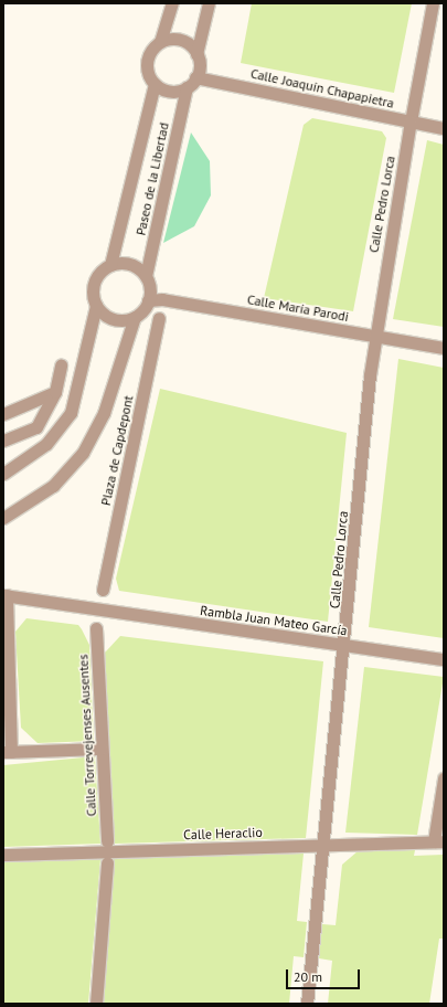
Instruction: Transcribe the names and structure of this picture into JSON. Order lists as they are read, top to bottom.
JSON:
{
  "streets": {
    "street": [
      "Calle Joaquín Chapapietra",
      "Paseo de la Libertad",
      "Calle Pedro Lorca",
      "Calle María Parodi",
      "Plaza de Capdepont",
      "Rambla Juan Mateo García",
      "Calle Torrevejenses Ausentes",
      "Calle Heraclio"
    ]
  },
  "crossings": [
    ["Calle Joaquín Chapapietra", "Paseo de la Libertad"],
    ["Calle Joaquín Chapapietra", "Calle Pedro Lorca"],
    ["Paseo de la Libertad", "Calle María Parodi"],
    ["Calle Pedro Lorca", "Calle María Parodi"],
    ["Calle Pedro Lorca", "Rambla Juan Mateo García"],
    ["Calle Pedro Lorca", "Calle Heraclio"]
  ],
  "scale_bar": "20 m"
}
